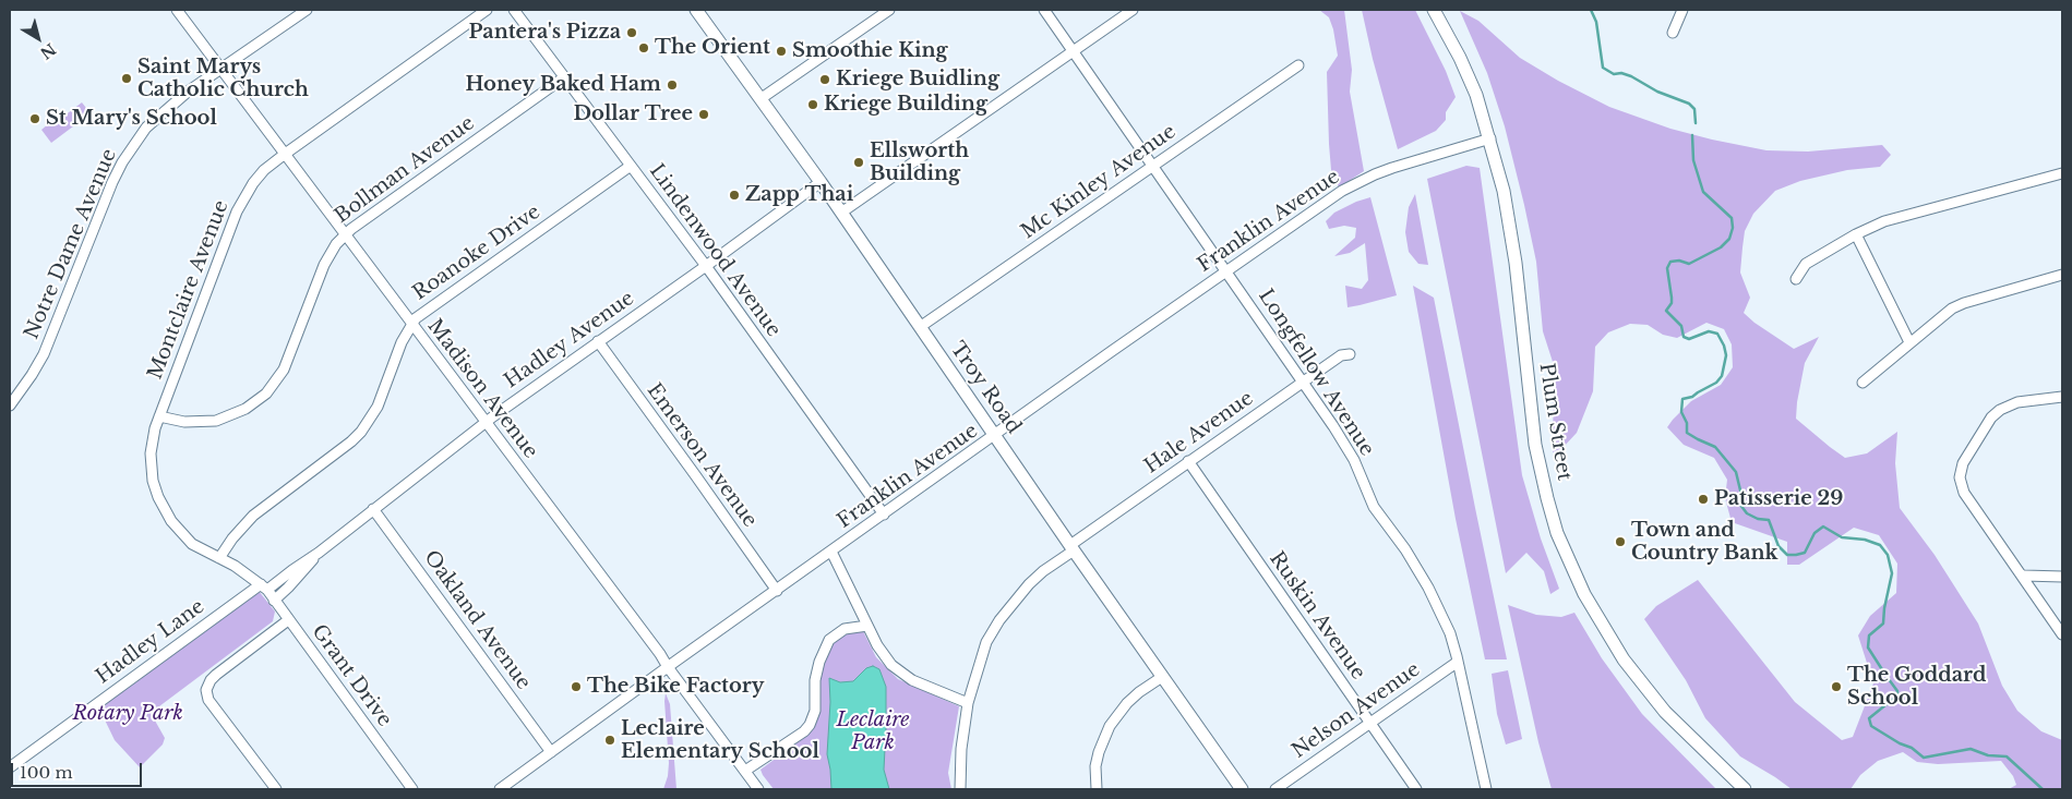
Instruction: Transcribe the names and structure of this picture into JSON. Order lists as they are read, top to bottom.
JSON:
{
  "streets": {
    "main road": ["Troy Road", "Plum Street"],
    "street": [
      "Bollman Avenue",
      "Mc Kinley Avenue",
      "Franklin Avenue",
      "Notre Dame Avenue",
      "Lindenwood Avenue",
      "Roanoke Drive",
      "Montclaire Avenue",
      "Hadley Avenue",
      "Longfellow Avenue",
      "Madison Avenue",
      "Hale Avenue",
      "Emerson Avenue",
      "Ruskin Avenue",
      "Oakland Avenue",
      "Hadley Lane",
      "Grant Drive",
      "Nelson Avenue"
    ]
  },
  "crossings": [
    ["Bollman Avenue", "Lindenwood Avenue"],
    ["Bollman Avenue", "Montclaire Avenue"],
    ["Bollman Avenue", "Madison Avenue"],
    ["Mc Kinley Avenue", "Longfellow Avenue"],
    ["Mc Kinley Avenue", "Troy Road"],
    ["Franklin Avenue", "Lindenwood Avenue"],
    ["Franklin Avenue", "Longfellow Avenue"],
    ["Franklin Avenue", "Troy Road"],
    ["Franklin Avenue", "Madison Avenue"],
    ["Franklin Avenue", "Plum Street"],
    ["Franklin Avenue", "Emerson Avenue"],
    ["Franklin Avenue", "Oakland Avenue"],
    ["Notre Dame Avenue", "Madison Avenue"],
    ["Lindenwood Avenue", "Roanoke Drive"],
    ["Lindenwood Avenue", "Hadley Avenue"],
    ["Roanoke Drive", "Montclaire Avenue"],
    ["Roanoke Drive", "Madison Avenue"],
    ["Montclaire Avenue", "Hadley Avenue"],
    ["Montclaire Avenue", "Madison Avenue"],
    ["Montclaire Avenue", "Hadley Lane"],
    ["Montclaire Avenue", "Grant Drive"],
    ["Hadley Avenue", "Troy Road"],
    ["Hadley Avenue", "Madison Avenue"],
    ["Hadley Avenue", "Emerson Avenue"],
    ["Hadley Avenue", "Oakland Avenue"],
    ["Hadley Avenue", "Hadley Lane"],
    ["Hadley Avenue", "Grant Drive"],
    ["Longfellow Avenue", "Hale Avenue"],
    ["Longfellow Avenue", "Nelson Avenue"],
    ["Troy Road", "Hale Avenue"],
    ["Hale Avenue", "Ruskin Avenue"],
    ["Ruskin Avenue", "Nelson Avenue"],
    ["Hadley Lane", "Grant Drive"]
  ],
  "parks": ["Rotary Park", "Leclaire Park"],
  "places": [
    "Pantera's Pizza",
    "The Orient",
    "Smoothie King",
    "Saint Marys Catholic Church",
    "Kriege Buidling",
    "Honey Baked Ham",
    "Kriege Building",
    "Dollar Tree",
    "St Mary's School",
    "Ellsworth Building",
    "Zapp Thai",
    "Patisserie 29",
    "Town and Country Bank",
    "The Bike Factory",
    "The Goddard School",
    "Leclaire Elementary School"
  ],
  "scale_bar": "100 m",
  "north": "bottom right"
}
